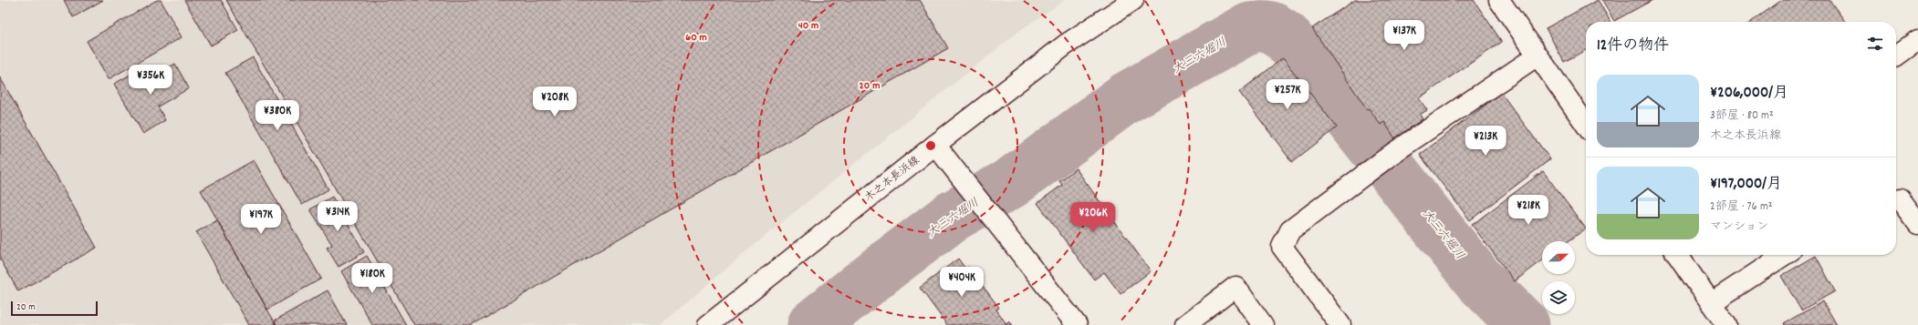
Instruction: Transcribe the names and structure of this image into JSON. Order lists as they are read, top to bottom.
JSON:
{
  "streets": {
    "street": ["木之本長浜線"]
  },
  "water": ["大三六堀川"],
  "scale_bar": "20 m",
  "north": "right",
  "page": {
    "price": [
      "¥137K",
      "¥356K",
      "¥257K",
      "¥208K",
      "¥380K",
      "¥213K",
      "¥218K",
      "¥314K",
      "¥206K",
      "¥197K",
      "¥180K",
      "¥404K"
    ],
    "heading": "12件の物件",
    "list": [
      {
        "name": "¥206,000/月",
        "note": "3部屋 · 80 m² · 木之本長浜線"
      },
      {
        "name": "¥197,000/月",
        "note": "2部屋 · 76 m² · マンション"
      }
    ],
    "scale": "20 m"
  },
  "rings": ["40 m", "60 m", "20 m"]
}
